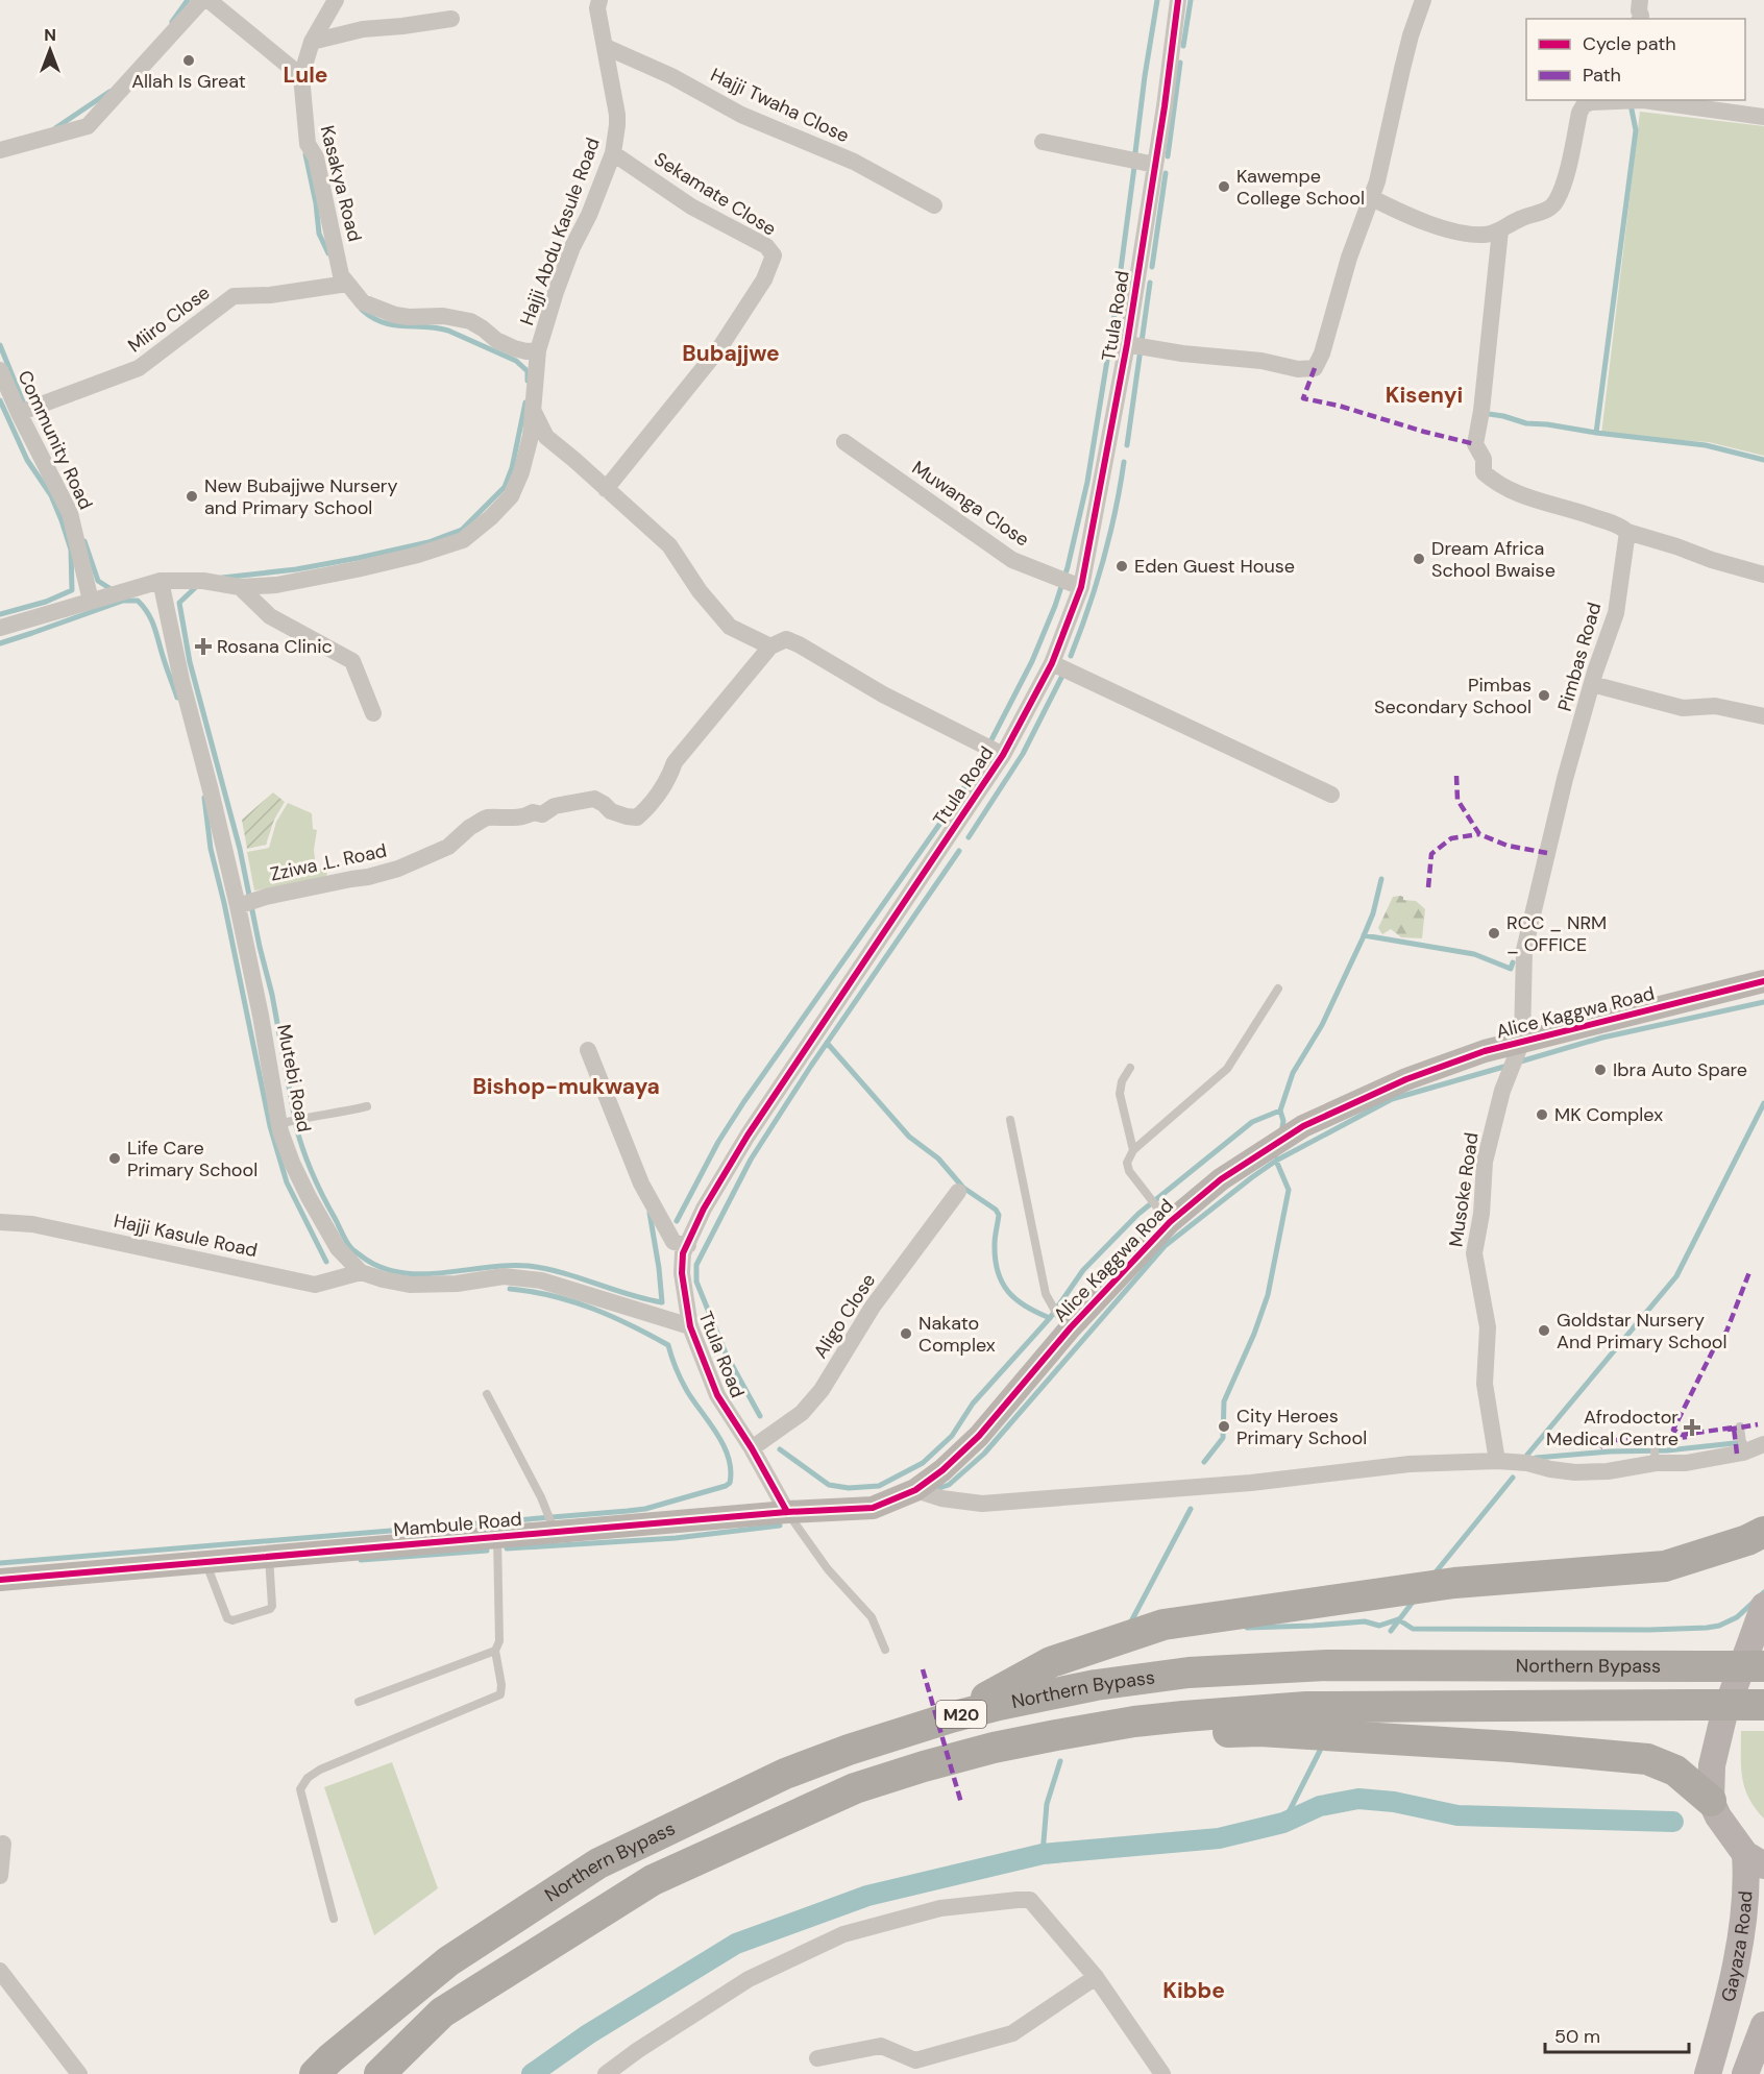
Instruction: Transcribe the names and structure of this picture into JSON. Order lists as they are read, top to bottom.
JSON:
{
  "streets": {
    "highway": ["Northern Bypass", "M20"],
    "main road": ["Gayaza Road"],
    "street": [
      "Hajji Twaha Close",
      "Kasakya Road",
      "Sekamate Close",
      "Hajji Abdu Kasule Road",
      "Ttula Road",
      "Miiro Close",
      "Community Road",
      "Muwanga Close",
      "Pimbas Road",
      "Zziwa .L. Road",
      "Alice Kaggwa Road",
      "Mutebi Road",
      "Musoke Road",
      "Hajji Kasule Road",
      "Aligo Close",
      "Mambule Road"
    ]
  },
  "crossings": [
    ["Hajji Twaha Close", "Hajji Abdu Kasule Road"],
    ["Kasakya Road", "Hajji Abdu Kasule Road"],
    ["Kasakya Road", "Miiro Close"],
    ["Sekamate Close", "Hajji Abdu Kasule Road"],
    ["Hajji Abdu Kasule Road", "Community Road"],
    ["Hajji Abdu Kasule Road", "Mutebi Road"],
    ["Ttula Road", "Muwanga Close"],
    ["Ttula Road", "Mutebi Road"],
    ["Ttula Road", "Aligo Close"],
    ["Ttula Road", "Mambule Road"],
    ["Miiro Close", "Community Road"],
    ["Pimbas Road", "Alice Kaggwa Road"],
    ["Pimbas Road", "Musoke Road"],
    ["Zziwa .L. Road", "Mutebi Road"],
    ["Alice Kaggwa Road", "Musoke Road"],
    ["Alice Kaggwa Road", "Mambule Road"],
    ["Mutebi Road", "Hajji Kasule Road"]
  ],
  "districts": [
    "Lule",
    "Bubajjwe",
    "Kisenyi",
    "Bishop-mukwaya",
    "Kibbe"
  ],
  "places": {
    "other": [
      "Allah Is Great",
      "Kawempe College School",
      "New Bubajjwe Nursery and Primary School",
      "Dream Africa School Bwaise",
      "Eden Guest House",
      "Pimbas Secondary School",
      "RCC _ NRM _ OFFICE",
      "Ibra Auto Spare",
      "MK Complex",
      "Life Care Primary School",
      "Goldstar Nursery And Primary School",
      "Nakato Complex",
      "City Heroes Primary School"
    ],
    "health": ["Rosana Clinic", "Afrodoctor Medical Centre"]
  },
  "legend": ["Cycle path", "Path"],
  "scale_bar": "50 m",
  "north": "top"
}
